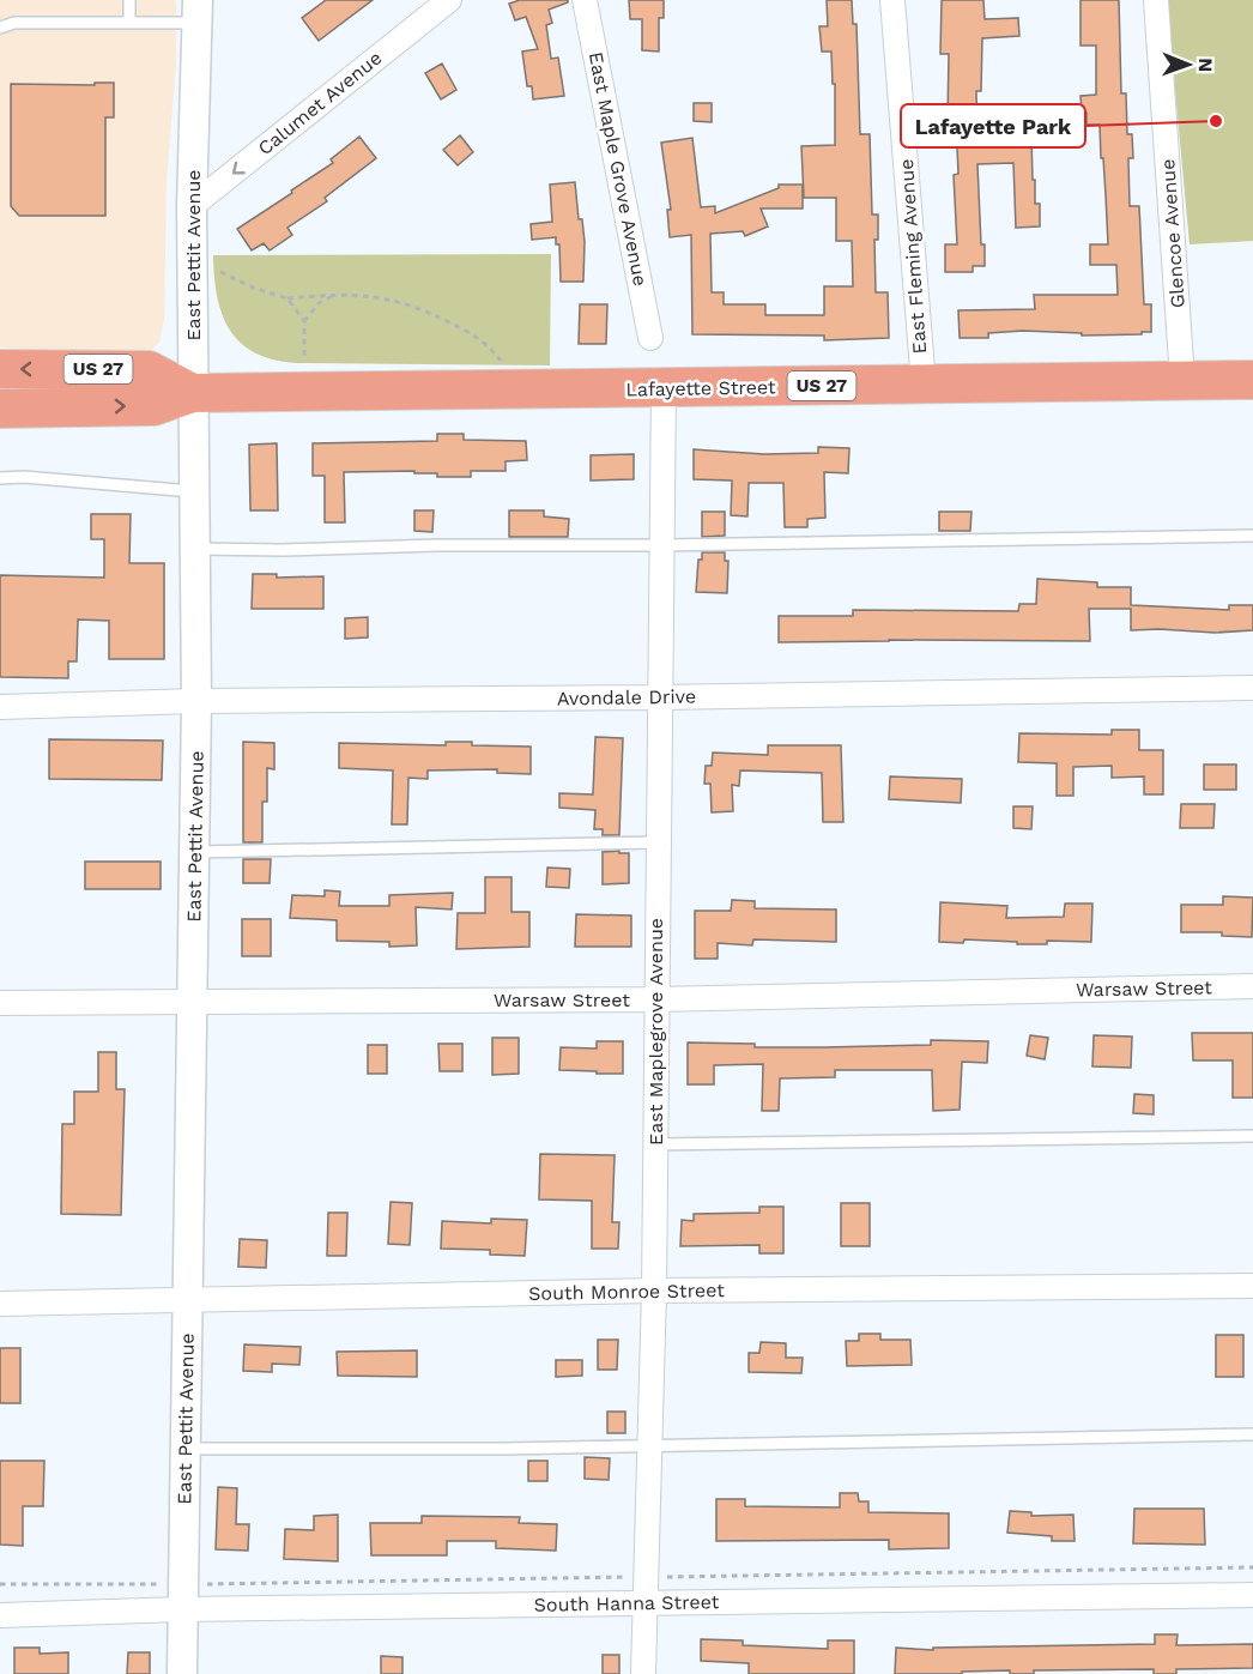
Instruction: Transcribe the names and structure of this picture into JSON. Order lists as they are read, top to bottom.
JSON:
{
  "streets": {
    "highway": ["US 27", "Lafayette Street"],
    "street": [
      "Calumet Avenue",
      "East Maple Grove Avenue",
      "Glencoe Avenue",
      "East Pettit Avenue",
      "East Fleming Avenue",
      "Avondale Drive",
      "Warsaw Street",
      "East Maplegrove Avenue",
      "South Monroe Street",
      "South Hanna Street"
    ]
  },
  "crossings": [
    ["Calumet Avenue", "East Pettit Avenue"],
    ["Glencoe Avenue", "Lafayette Street"],
    ["East Pettit Avenue", "Lafayette Street"],
    ["East Pettit Avenue", "Avondale Drive"],
    ["East Pettit Avenue", "Warsaw Street"],
    ["East Pettit Avenue", "South Monroe Street"],
    ["East Pettit Avenue", "South Hanna Street"],
    ["East Fleming Avenue", "Lafayette Street"],
    ["Lafayette Street", "East Maplegrove Avenue"],
    ["Avondale Drive", "East Maplegrove Avenue"],
    ["Warsaw Street", "East Maplegrove Avenue"],
    ["East Maplegrove Avenue", "South Monroe Street"],
    ["East Maplegrove Avenue", "South Hanna Street"]
  ],
  "one_way": ["Calumet Avenue"],
  "places": ["Lafayette Park"],
  "north": "right"
}
